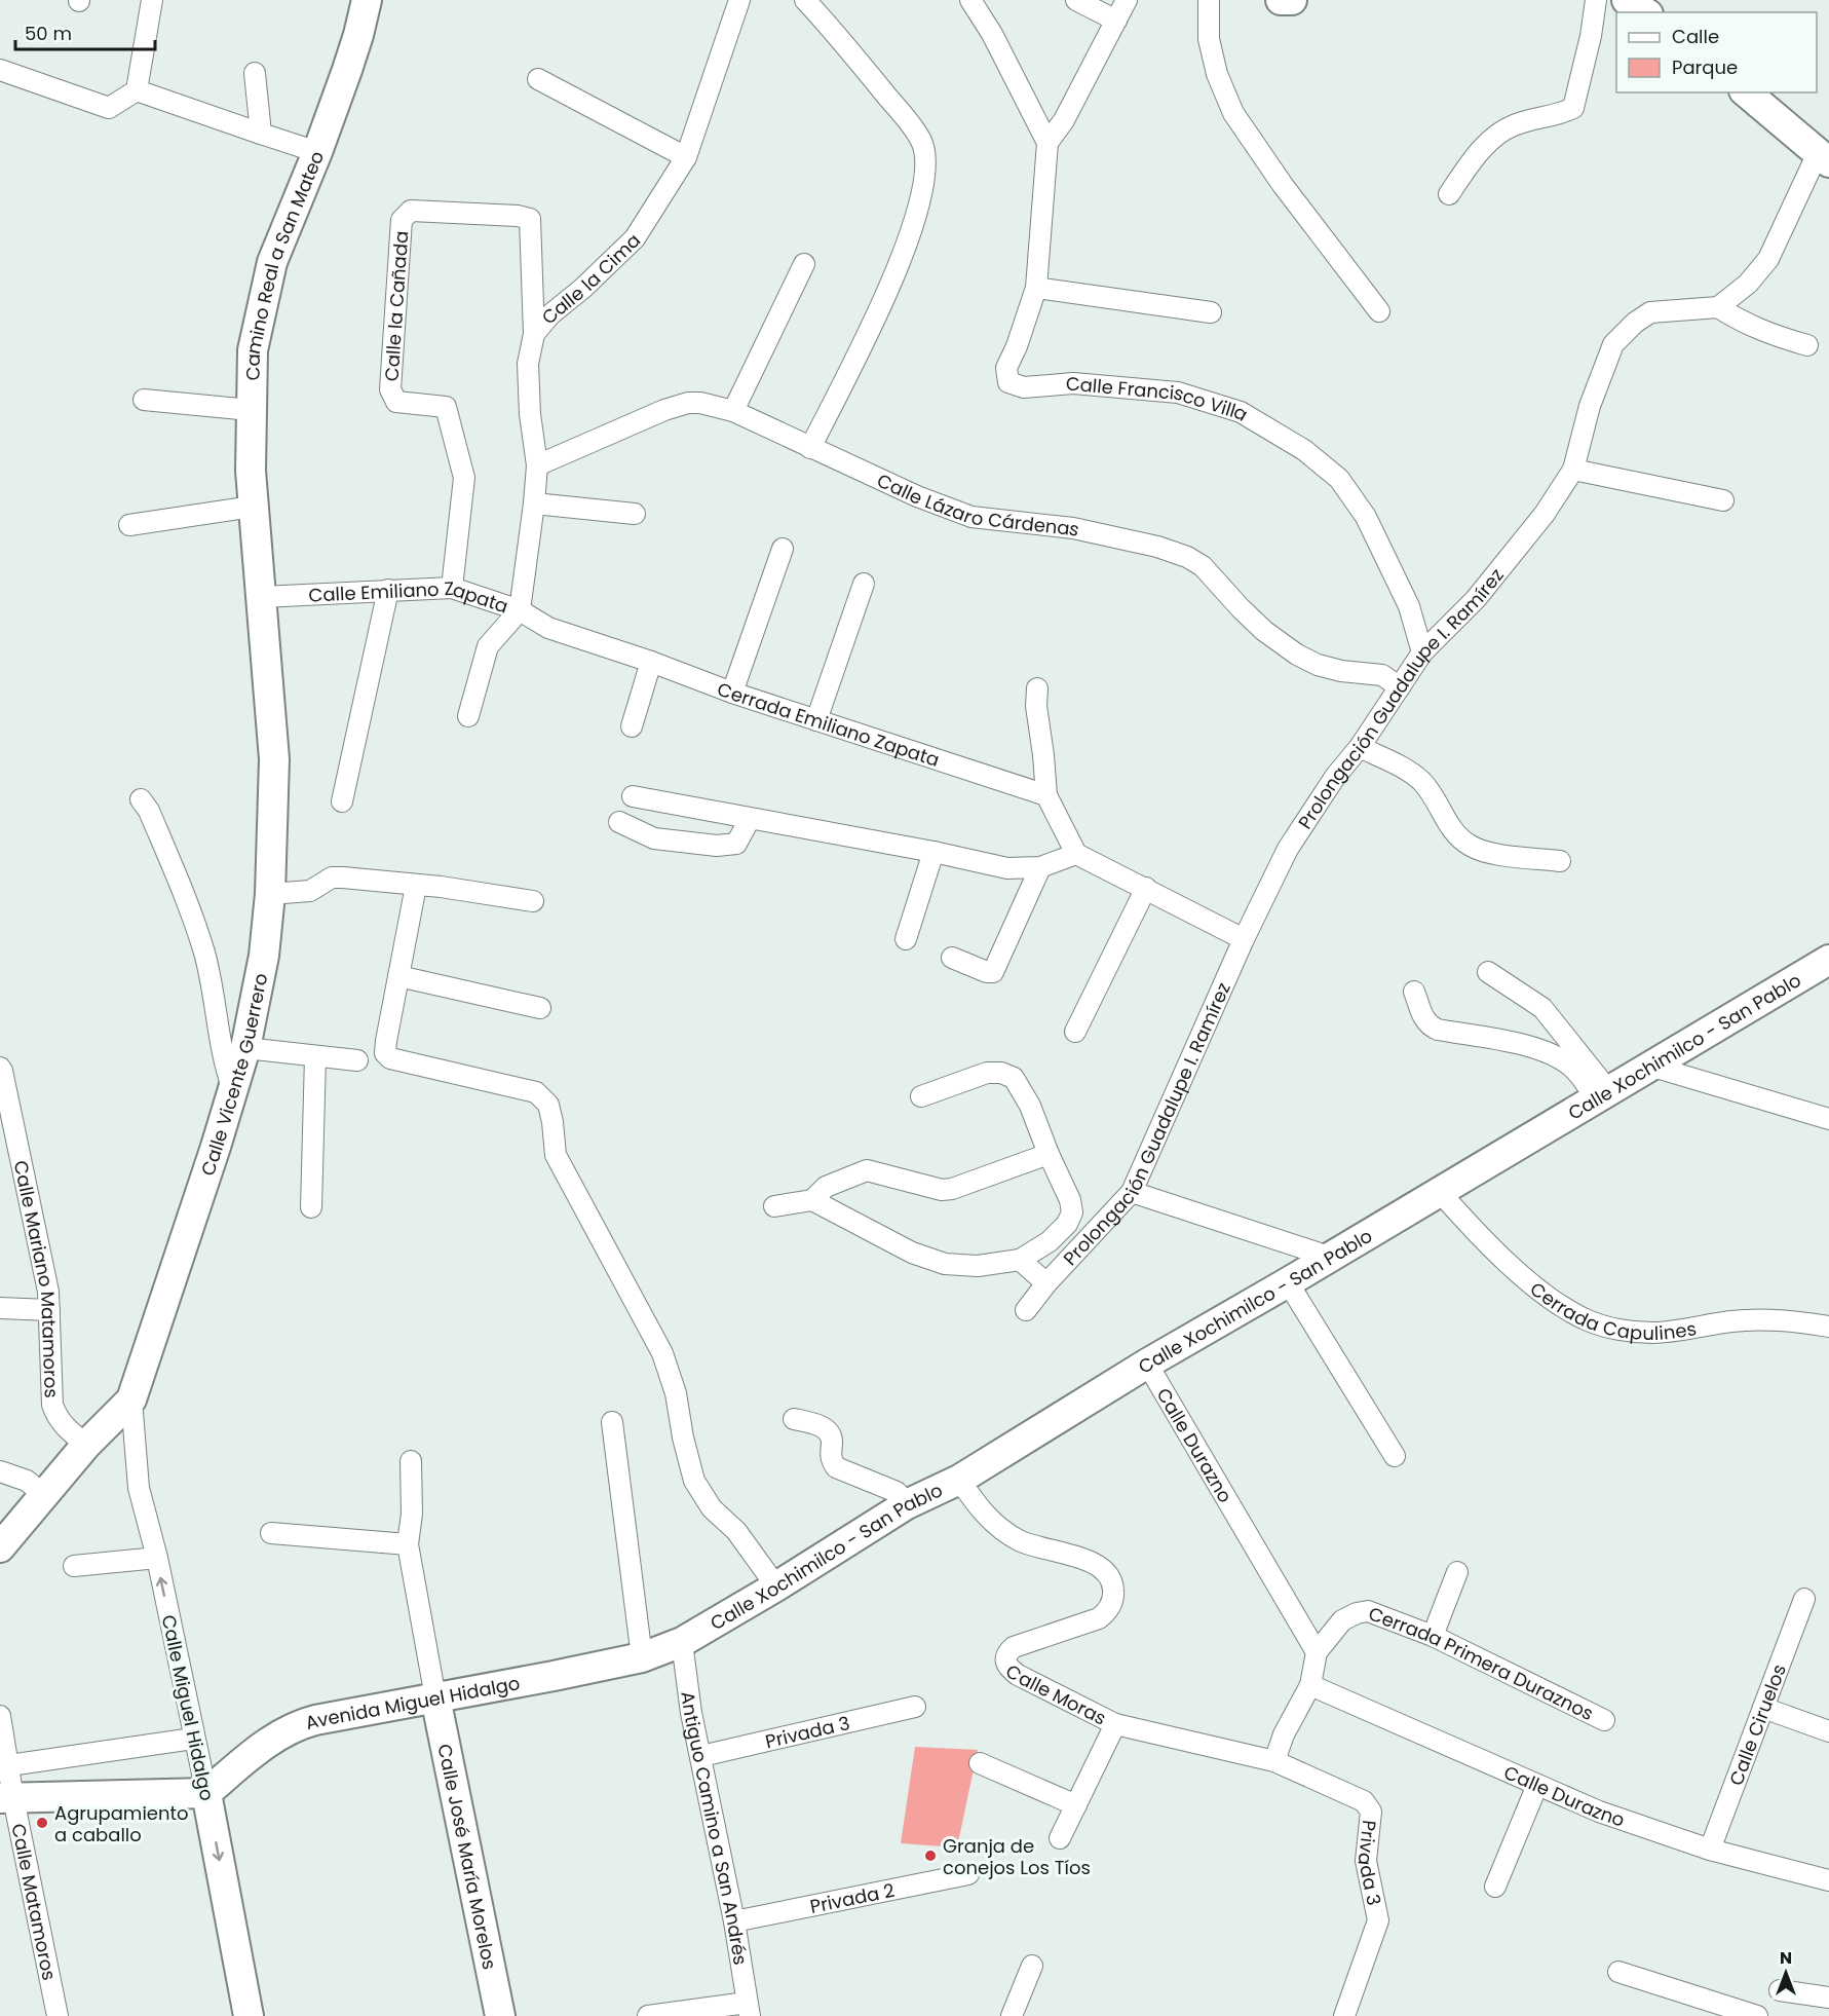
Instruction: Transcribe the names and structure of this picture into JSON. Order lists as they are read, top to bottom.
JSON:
{
  "streets": {
    "main road": [
      "Camino Real a San Mateo",
      "Calle Xochimilco - San Pablo",
      "Calle Vicente Guerrero",
      "Avenida Miguel Hidalgo",
      "Calle Miguel Hidalgo",
      "Calle José María Morelos"
    ],
    "street": [
      "Calle la Cima",
      "Calle la Cañada",
      "Calle Francisco Villa",
      "Calle Lázaro Cárdenas",
      "Calle Emiliano Zapata",
      "Prolongación Guadalupe I. Ramírez",
      "Cerrada Emiliano Zapata",
      "Calle Mariano Matamoros",
      "Cerrada Capulines",
      "Calle Durazno",
      "Cerrada Primera Duraznos",
      "Calle Moras",
      "Calle Ciruelos",
      "Privada 3",
      "Antiguo Camino a San Andrés",
      "Privada 2",
      "Calle Matamoros"
    ]
  },
  "crossings": [
    ["Camino Real a San Mateo", "Calle Vicente Guerrero"],
    ["Calle la Cima", "Calle la Cañada"],
    ["Calle la Cima", "Calle Lázaro Cárdenas"],
    ["Calle la Cima", "Calle Emiliano Zapata"],
    ["Calle la Cañada", "Calle Emiliano Zapata"],
    ["Calle Francisco Villa", "Prolongación Guadalupe I. Ramírez"],
    ["Calle Lázaro Cárdenas", "Prolongación Guadalupe I. Ramírez"],
    ["Calle Emiliano Zapata", "Cerrada Emiliano Zapata"],
    ["Calle Emiliano Zapata", "Calle Vicente Guerrero"],
    ["Calle Xochimilco - San Pablo", "Cerrada Capulines"],
    ["Calle Xochimilco - San Pablo", "Calle Durazno"],
    ["Calle Xochimilco - San Pablo", "Calle Moras"],
    ["Calle Xochimilco - San Pablo", "Avenida Miguel Hidalgo"],
    ["Calle Xochimilco - San Pablo", "Antiguo Camino a San Andrés"],
    ["Calle Vicente Guerrero", "Calle Mariano Matamoros"],
    ["Calle Vicente Guerrero", "Calle Miguel Hidalgo"],
    ["Calle Durazno", "Cerrada Primera Duraznos"],
    ["Calle Durazno", "Calle Ciruelos"],
    ["Calle Moras", "Privada 3"],
    ["Avenida Miguel Hidalgo", "Calle Miguel Hidalgo"],
    ["Avenida Miguel Hidalgo", "Antiguo Camino a San Andrés"],
    ["Avenida Miguel Hidalgo", "Calle José María Morelos"],
    ["Privada 3", "Antiguo Camino a San Andrés"],
    ["Antiguo Camino a San Andrés", "Privada 2"]
  ],
  "places": ["Agrupamiento a caballo", "Granja de conejos Los Tíos"],
  "legend": ["Calle", "Parque"],
  "scale_bar": "50 m",
  "north": "top"
}
